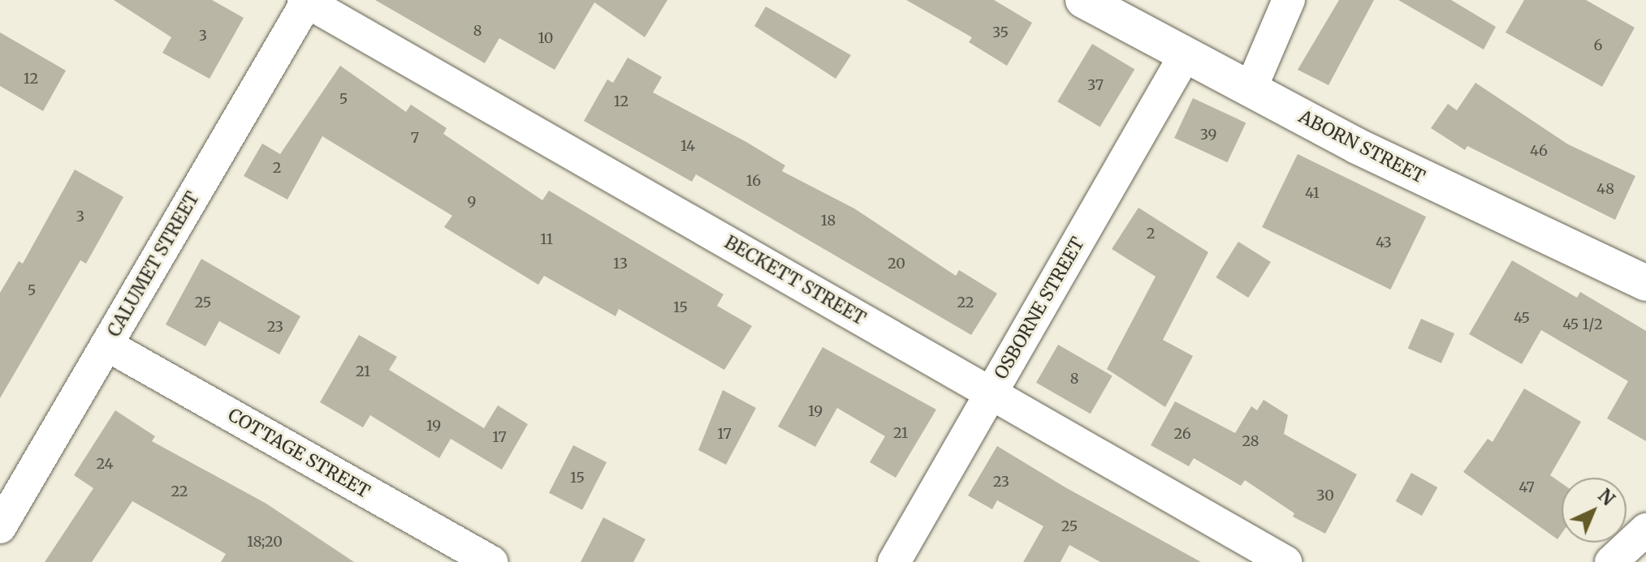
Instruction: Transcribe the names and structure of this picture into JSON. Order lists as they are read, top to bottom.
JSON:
{
  "streets": {
    "street": [
      "ABORN STREET",
      "CALUMET STREET",
      "BECKETT STREET",
      "OSBORNE STREET",
      "COTTAGE STREET"
    ]
  },
  "crossings": [
    ["ABORN STREET", "OSBORNE STREET"],
    ["CALUMET STREET", "BECKETT STREET"],
    ["CALUMET STREET", "COTTAGE STREET"],
    ["BECKETT STREET", "OSBORNE STREET"]
  ],
  "house_numbers": [
    "8",
    "35",
    "3",
    "10",
    "6",
    "12",
    "37",
    "5",
    "12",
    "39",
    "7",
    "14",
    "46",
    "2",
    "16",
    "48",
    "41",
    "9",
    "3",
    "18",
    "2",
    "11",
    "43",
    "13",
    "20",
    "5",
    "25",
    "22",
    "15",
    "45",
    "45 1/2",
    "23",
    "21",
    "8",
    "19",
    "19",
    "21",
    "17",
    "26",
    "17",
    "28",
    "24",
    "15",
    "23",
    "47",
    "22",
    "30",
    "25",
    "18;20"
  ],
  "north": "top right"
}
